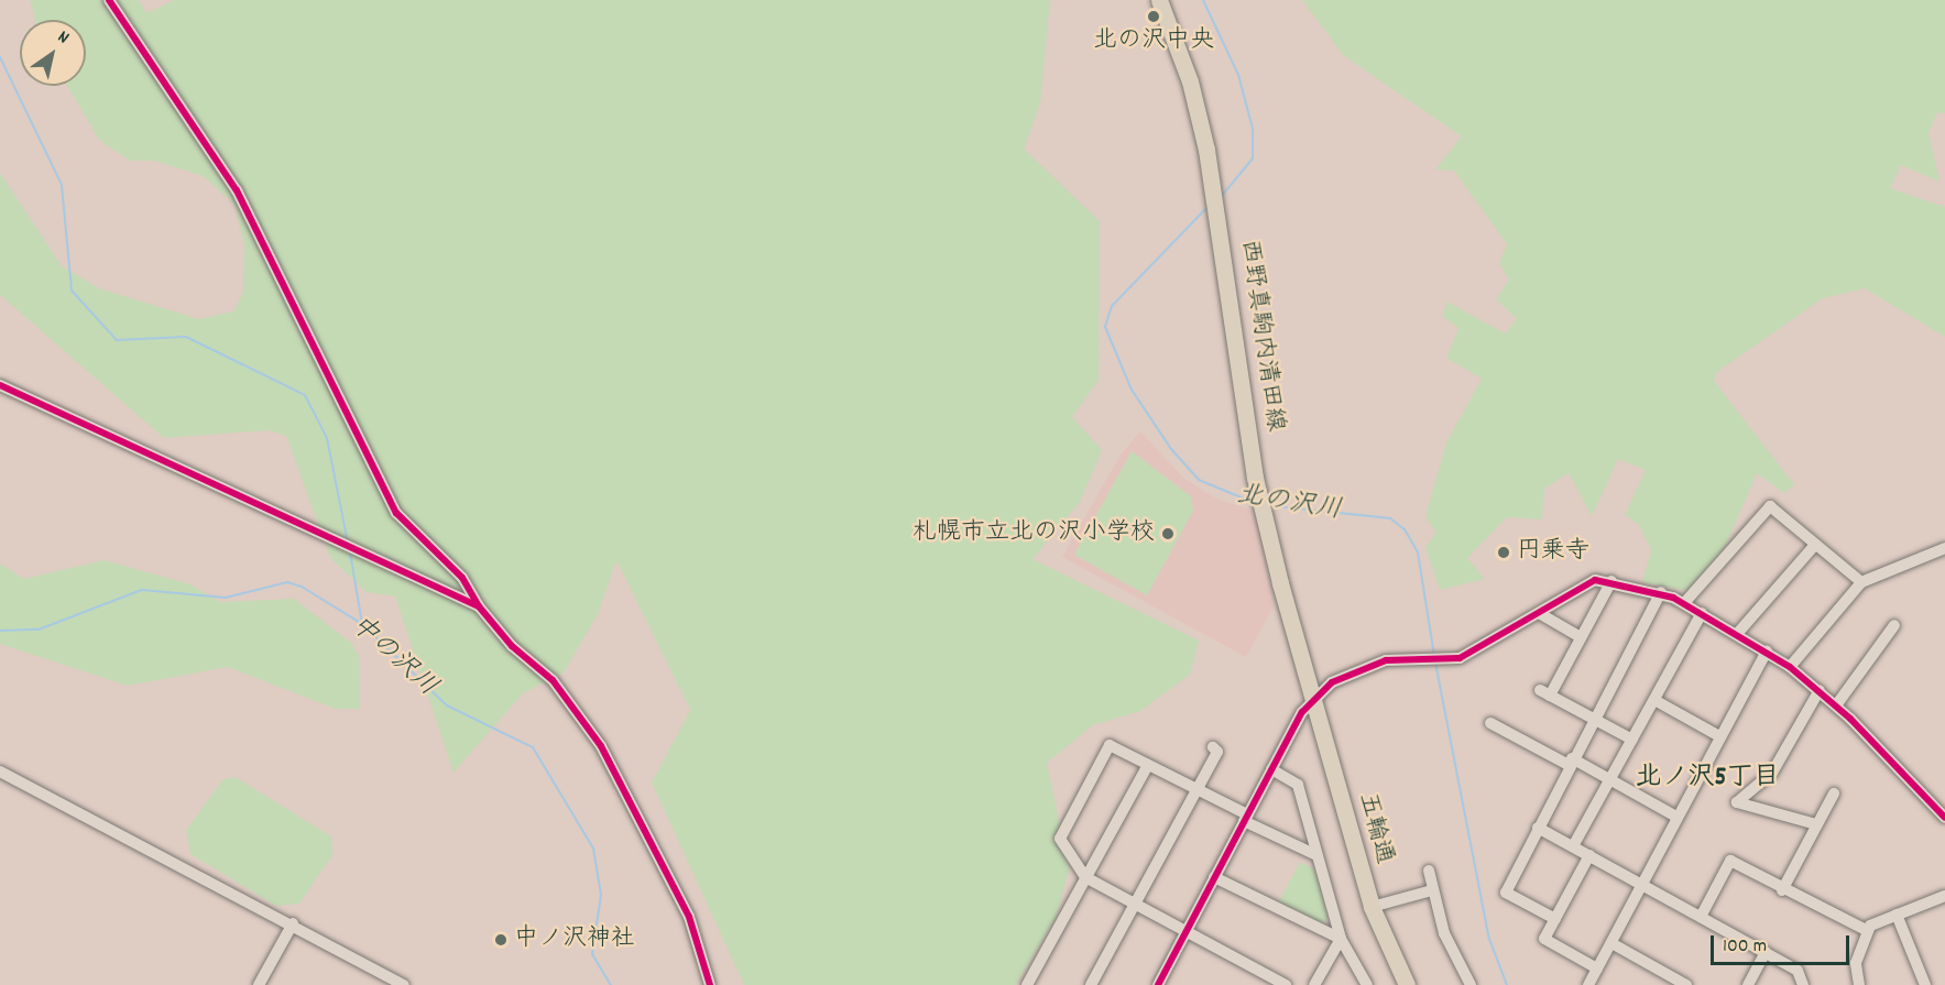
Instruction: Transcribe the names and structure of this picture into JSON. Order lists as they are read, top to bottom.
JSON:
{
  "streets": {
    "main road": ["西野真駒内清田線", "五輪通"]
  },
  "crossings": [
    ["西野真駒内清田線", "五輪通"]
  ],
  "districts": ["北ノ沢5丁目"],
  "water": ["北の沢川", "中の沢川"],
  "places": [
    "北の沢中央",
    "札幌市立北の沢小学校",
    "円乗寺",
    "中ノ沢神社"
  ],
  "scale_bar": "100 m",
  "north": "top right"
}
